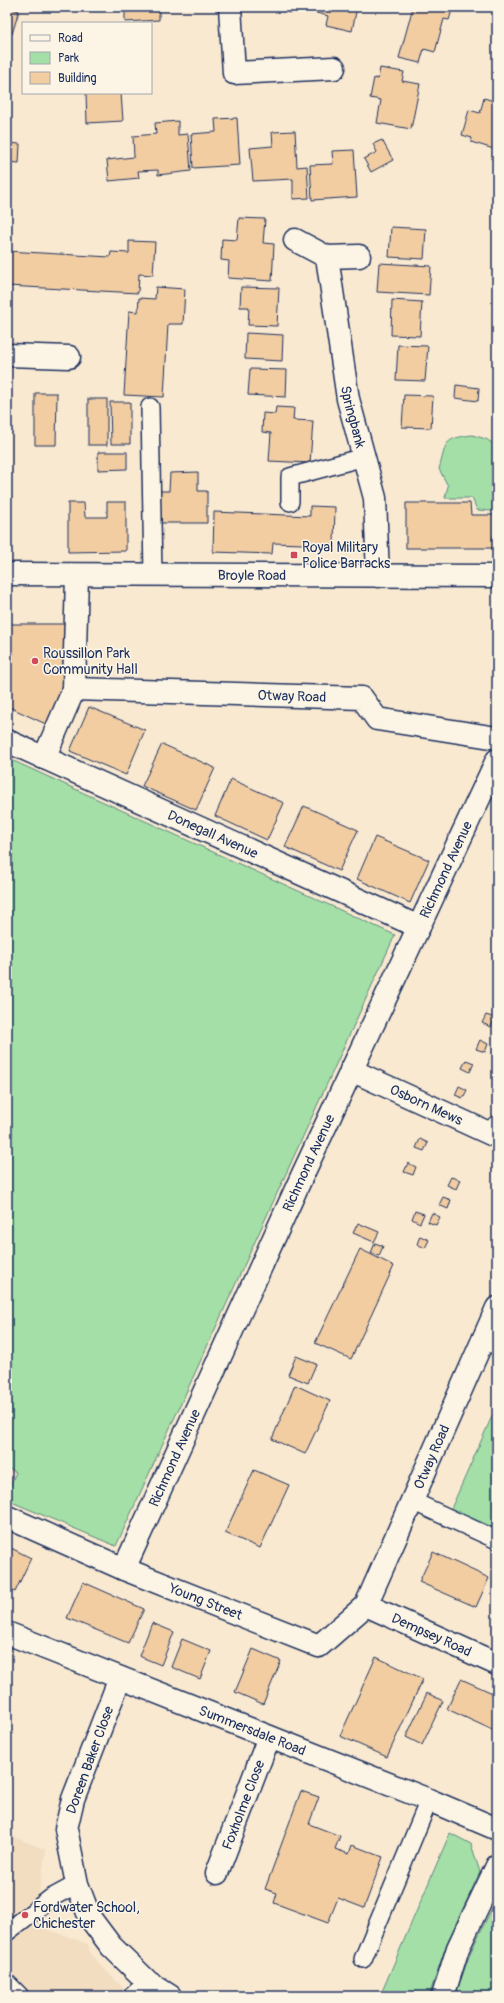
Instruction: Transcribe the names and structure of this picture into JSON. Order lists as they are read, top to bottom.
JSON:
{
  "streets": {
    "street": [
      "Springbank",
      "Broyle Road",
      "Otway Road",
      "Donegall Avenue",
      "Richmond Avenue",
      "Osborn Mews",
      "Young Street",
      "Dempsey Road",
      "Summersdale Road",
      "Doreen Baker Close",
      "Foxholme Close"
    ]
  },
  "crossings": [
    ["Springbank", "Broyle Road"],
    ["Otway Road", "Young Street"],
    ["Otway Road", "Dempsey Road"],
    ["Donegall Avenue", "Richmond Avenue"],
    ["Richmond Avenue", "Osborn Mews"],
    ["Richmond Avenue", "Young Street"],
    ["Young Street", "Dempsey Road"],
    ["Summersdale Road", "Doreen Baker Close"],
    ["Summersdale Road", "Foxholme Close"]
  ],
  "places": {
    "transit": ["Royal Military Police Barracks"],
    "other": ["Roussillon Park Community Hall", "Fordwater School, Chichester"]
  },
  "legend": ["Road", "Park", "Building"]
}
